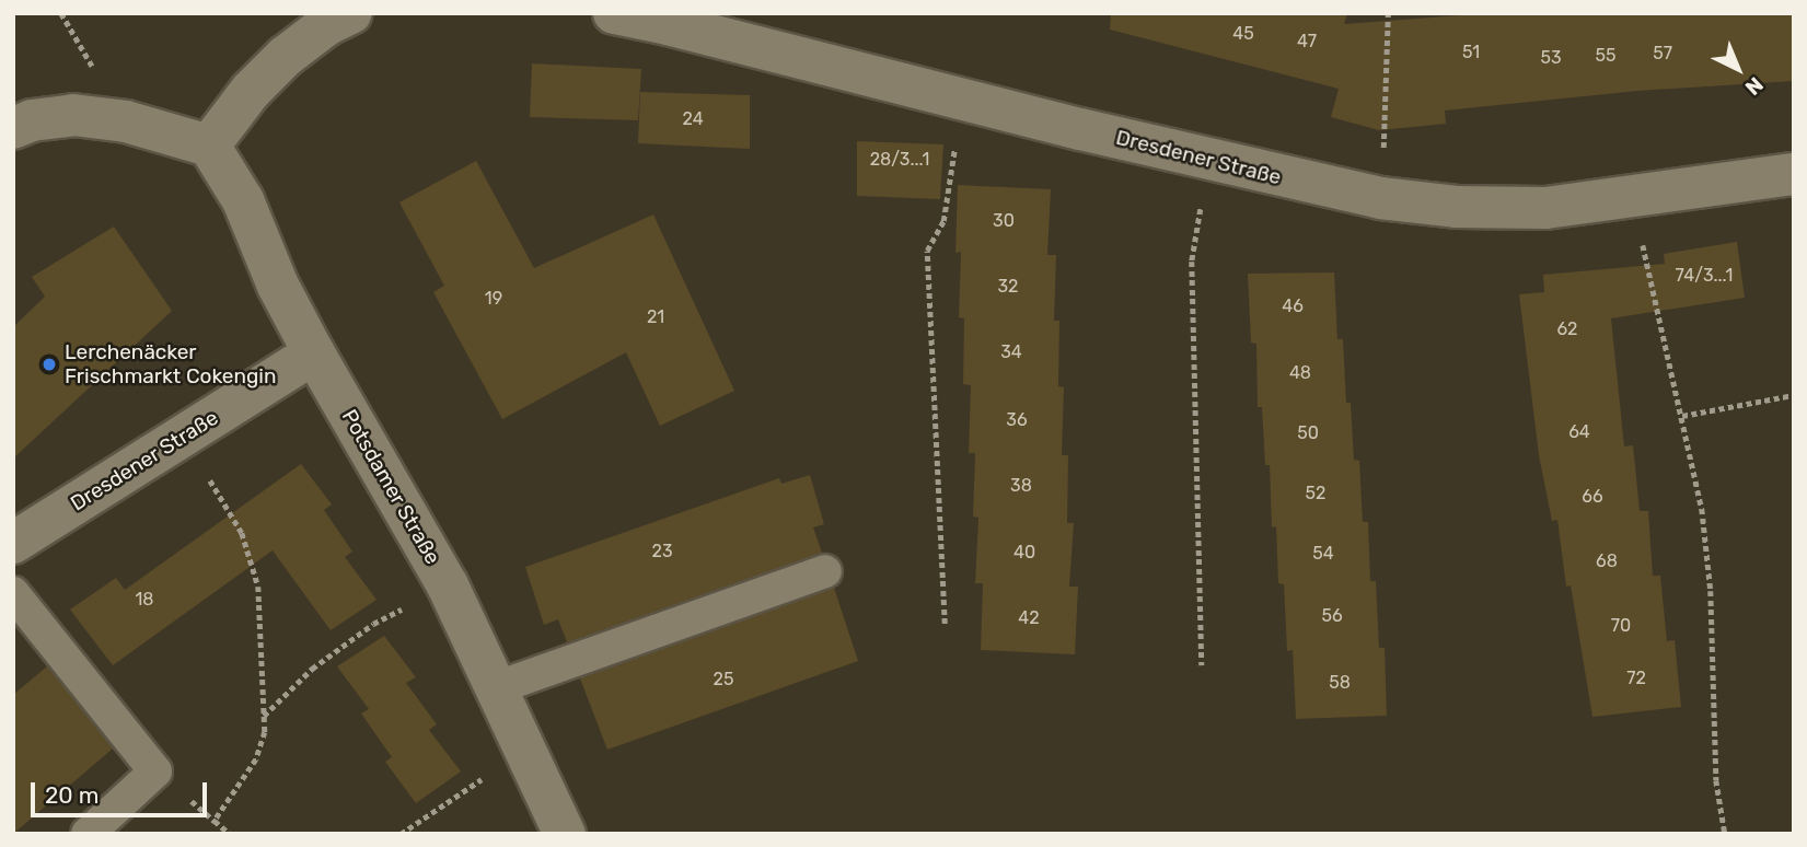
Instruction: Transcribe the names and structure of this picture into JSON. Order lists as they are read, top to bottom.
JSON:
{
  "streets": {
    "street": ["Dresdener Straße", "Potsdamer Straße"]
  },
  "crossings": [
    ["Dresdener Straße", "Potsdamer Straße"]
  ],
  "places": ["Lerchenäcker Frischmarkt Cokengin"],
  "house_numbers": [
    "45",
    "47",
    "51",
    "57",
    "55",
    "53",
    "24",
    "28/3...1",
    "30",
    "74/3...1",
    "32",
    "19",
    "46",
    "21",
    "62",
    "34",
    "48",
    "36",
    "64",
    "50",
    "38",
    "52",
    "66",
    "23",
    "40",
    "54",
    "68",
    "18",
    "56",
    "42",
    "70",
    "72",
    "25",
    "58"
  ],
  "scale_bar": "20 m",
  "north": "bottom right"
}
